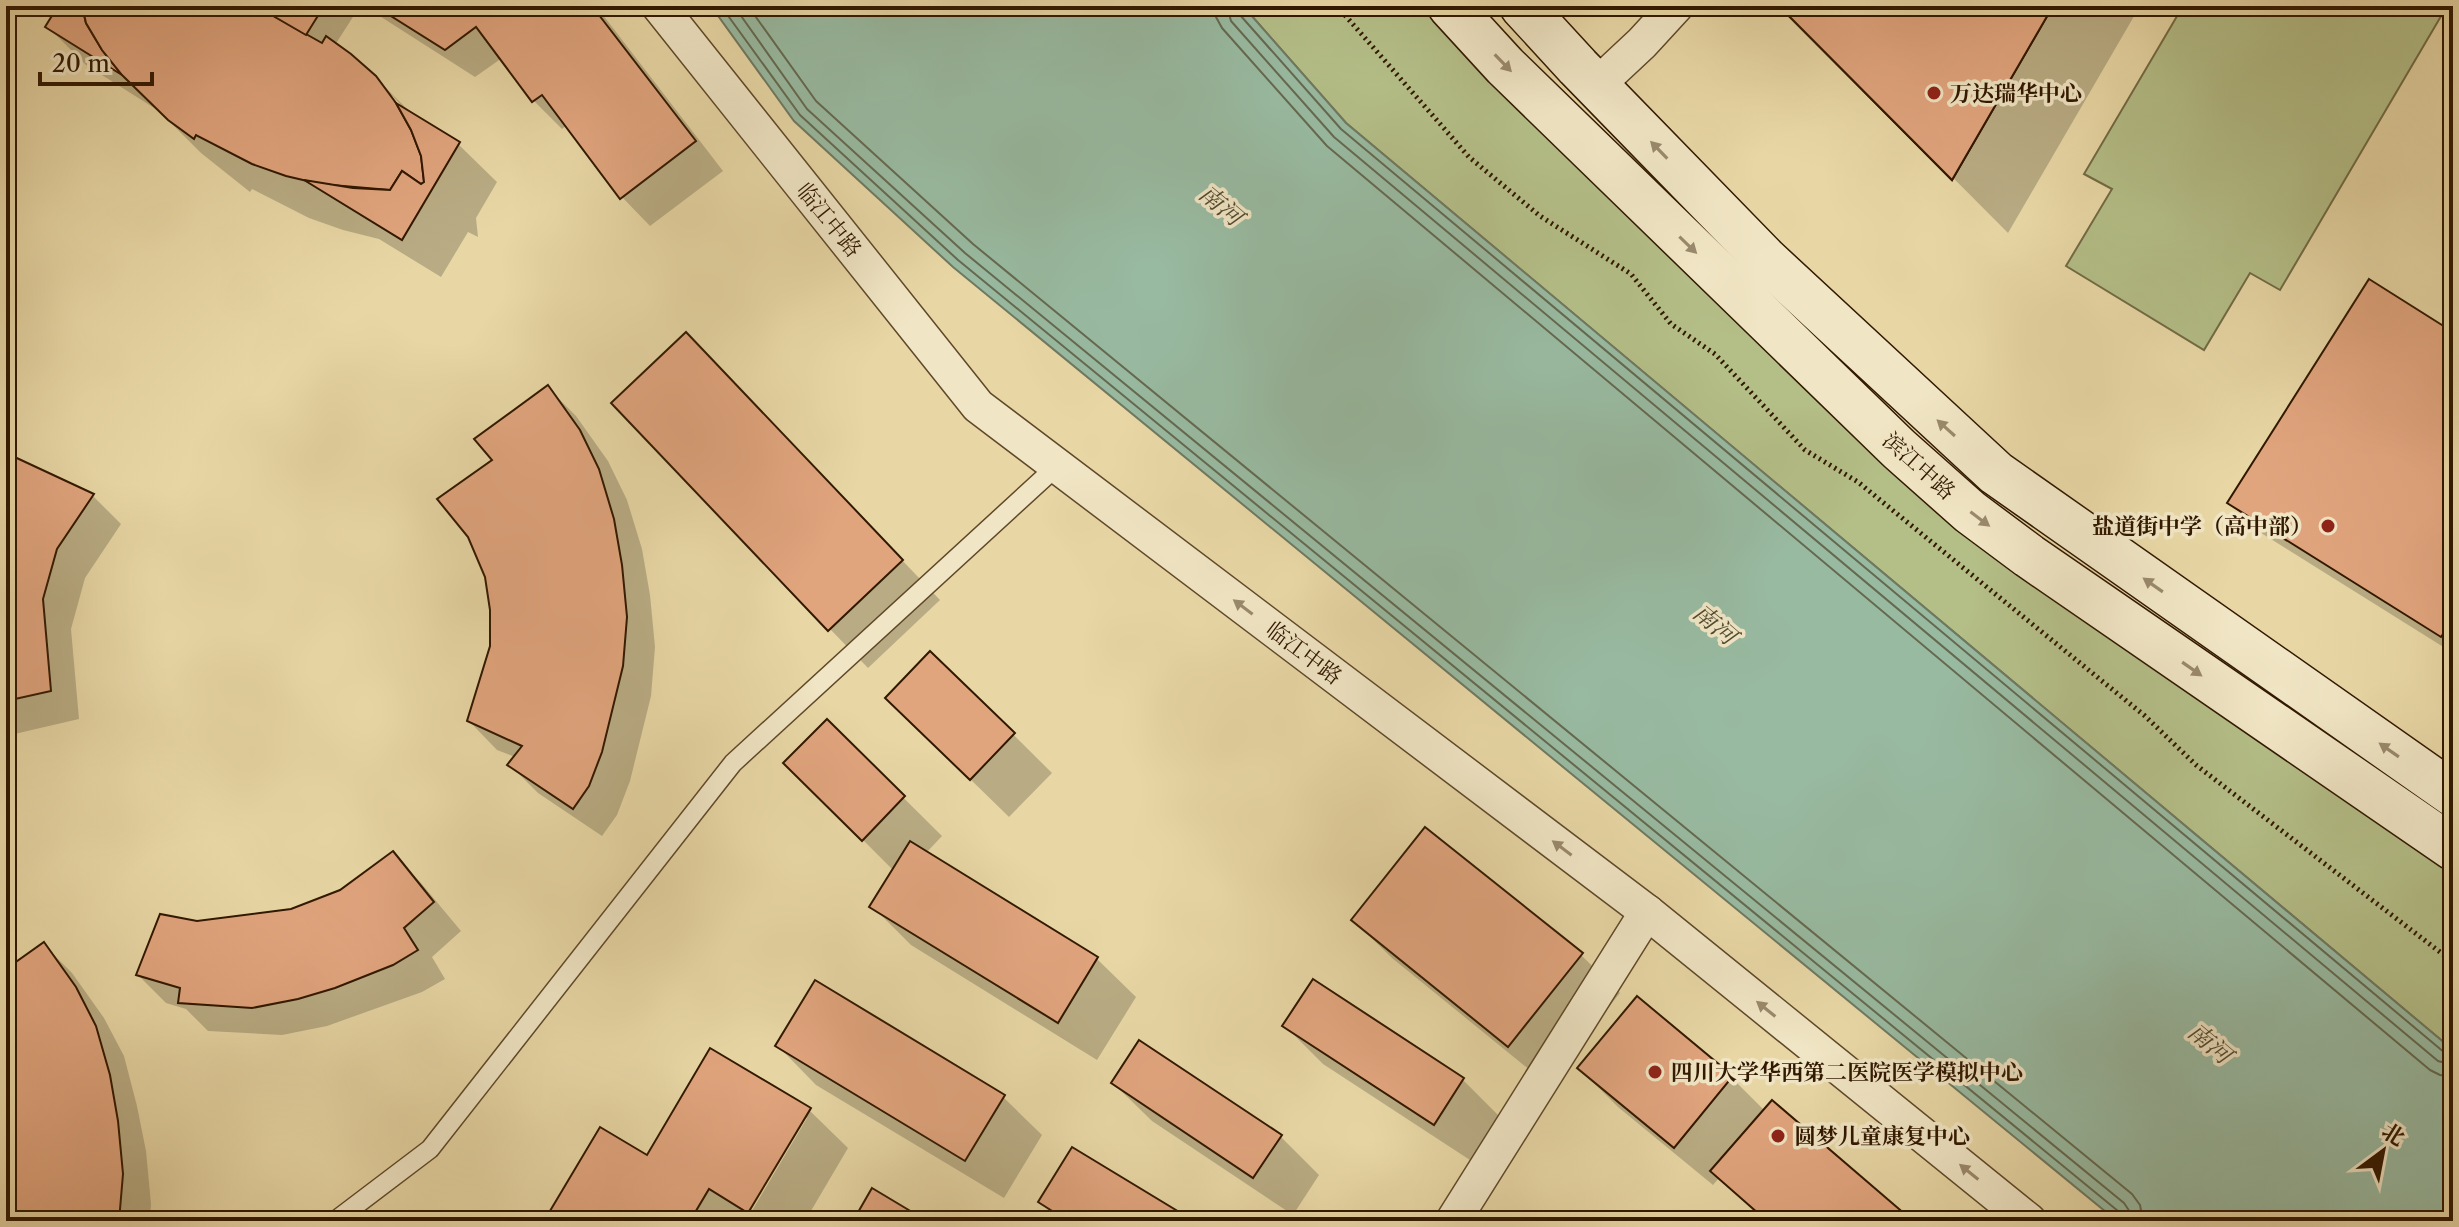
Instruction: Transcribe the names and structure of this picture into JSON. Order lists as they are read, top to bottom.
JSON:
{
  "streets": {
    "main road": ["滨江中路"],
    "street": ["临江中路"]
  },
  "one_way": ["临江中路"],
  "water": ["南河"],
  "places": [
    "万达瑞华中心",
    "盐道街中学（高中部）",
    "四川大学华西第二医院医学模拟中心",
    "圆梦儿童康复中心"
  ],
  "scale_bar": "20 m",
  "north": "top right"
}
